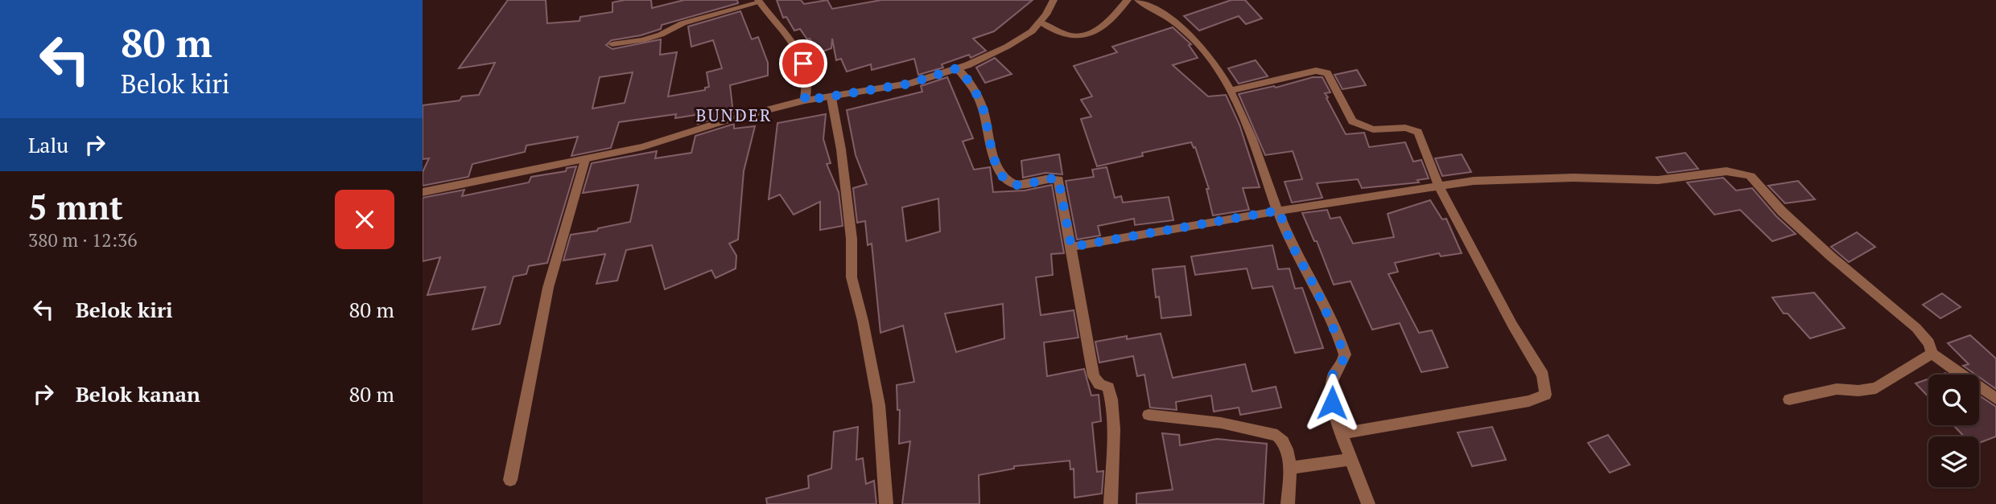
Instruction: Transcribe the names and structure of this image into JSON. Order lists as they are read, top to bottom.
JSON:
{
  "districts": ["BUNDER"],
  "page": {
    "turn": ["80 m", "Belok kiri"],
    "then": "Lalu",
    "heading": ["5 mnt", "380 m · 12:36"],
    "list": [
      {
        "name": "Belok kiri",
        "value": "80 m"
      },
      {
        "name": "Belok kanan",
        "value": "80 m"
      }
    ]
  }
}
